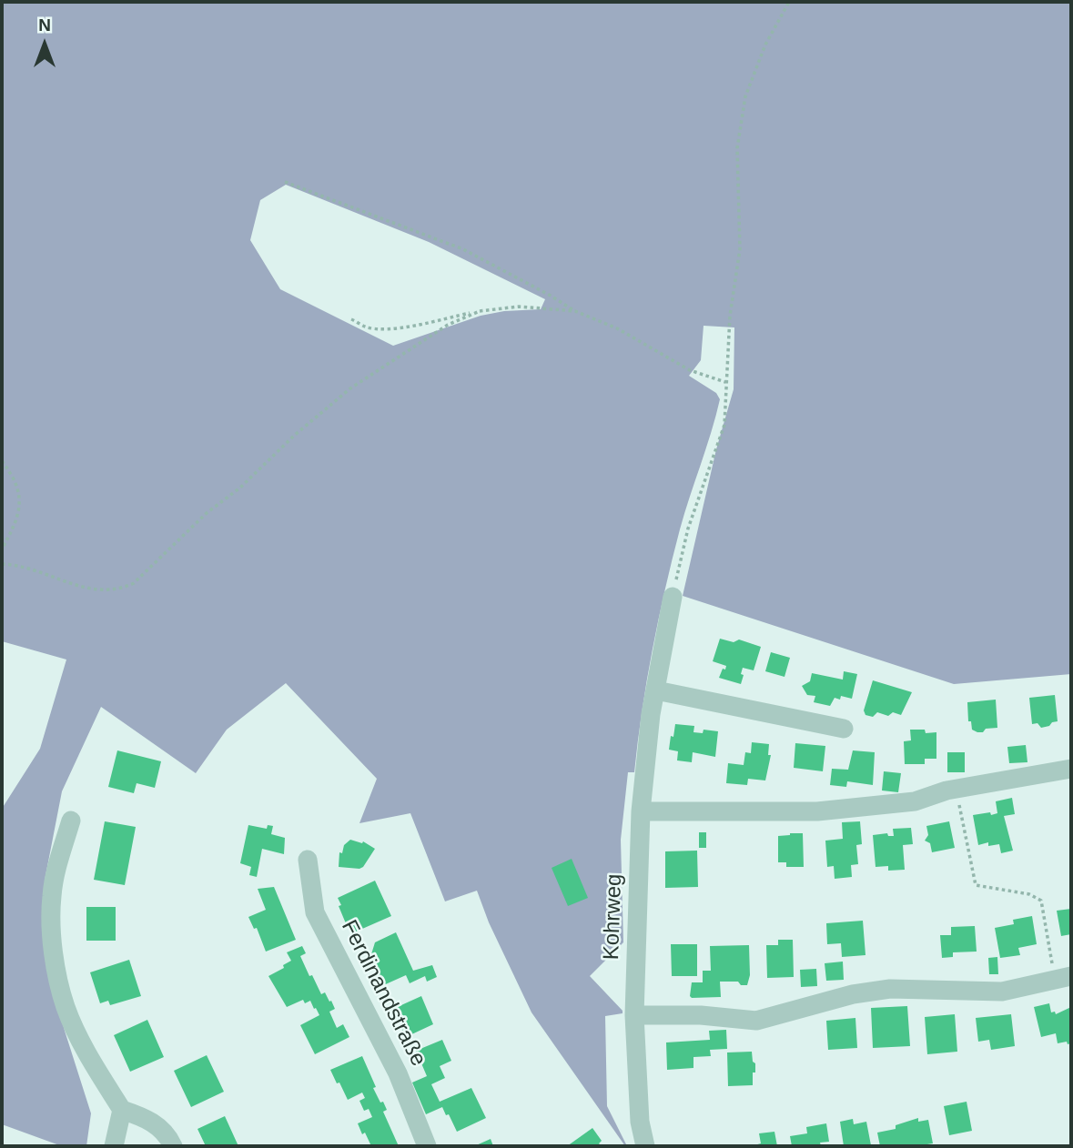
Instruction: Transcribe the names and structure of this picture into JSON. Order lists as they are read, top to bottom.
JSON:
{
  "streets": {
    "street": ["Kohrweg", "Ferdinandstraße"]
  },
  "north": "top"
}
